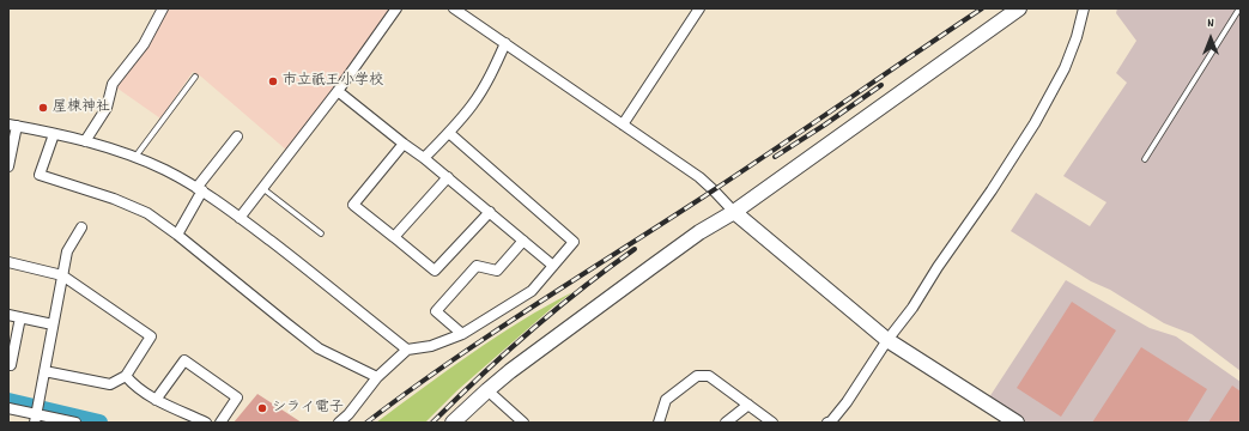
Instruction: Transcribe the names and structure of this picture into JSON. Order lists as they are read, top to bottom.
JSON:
{
  "places": ["市立祇王小学校", "屋棟神社", "シライ電子"],
  "north": "top"
}
